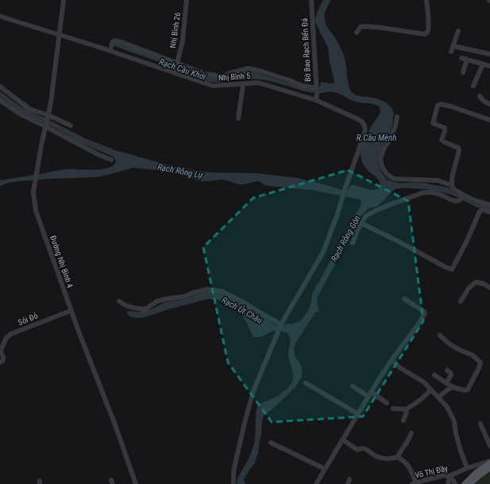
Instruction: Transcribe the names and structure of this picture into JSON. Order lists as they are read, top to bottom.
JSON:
{
  "streets": {
    "street": [
      "Nhị Bình 26",
      "Bờ Bao Rạch Bến Đá",
      "Nhị Bình 5",
      "Đường Nhị Bình 4",
      "Sỏi Đỏ",
      "Võ Thị Đầy"
    ]
  },
  "crossings": [
    ["Nhị Bình 26", "Nhị Bình 5"],
    ["Bờ Bao Rạch Bến Đá", "Nhị Bình 5"],
    ["Nhị Bình 5", "Đường Nhị Bình 4"],
    ["Đường Nhị Bình 4", "Sỏi Đỏ"]
  ],
  "water": [
    "Rạch Cầu Khởi",
    "R.Cầu Mênh",
    "Rạch Rỗng Lự",
    "Rạch Rỗng Gòn",
    "Rạch Út Châu"
  ]
}
